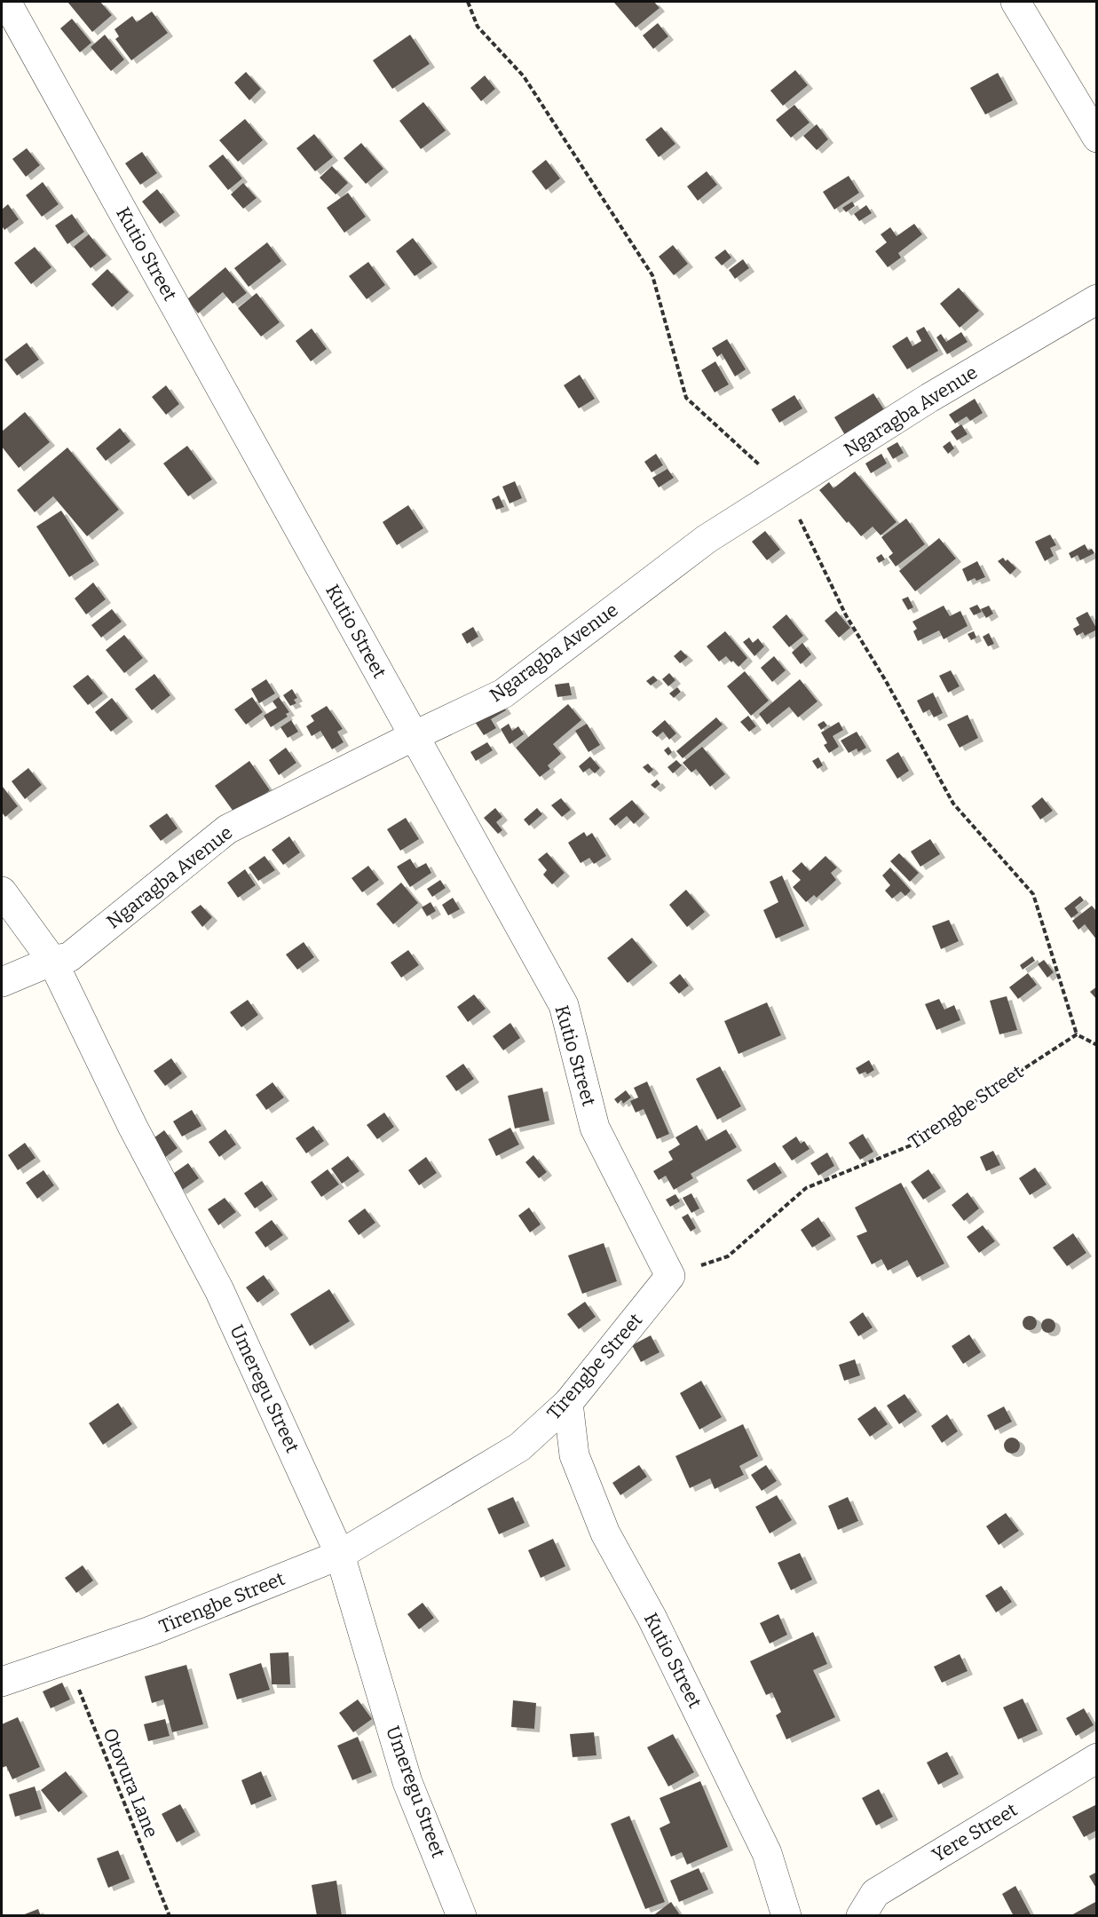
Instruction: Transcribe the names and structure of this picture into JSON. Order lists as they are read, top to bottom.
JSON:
{
  "streets": {
    "street": [
      "Kutio Street",
      "Ngaragba Avenue",
      "Tirengbe Street",
      "Umeregu Street",
      "Yere Street"
    ],
    "path": ["Otovura Lane"]
  },
  "crossings": [
    ["Kutio Street", "Ngaragba Avenue"],
    ["Kutio Street", "Tirengbe Street"],
    ["Ngaragba Avenue", "Umeregu Street"],
    ["Tirengbe Street", "Umeregu Street"],
    ["Tirengbe Street", "Otovura Lane"]
  ]
}
